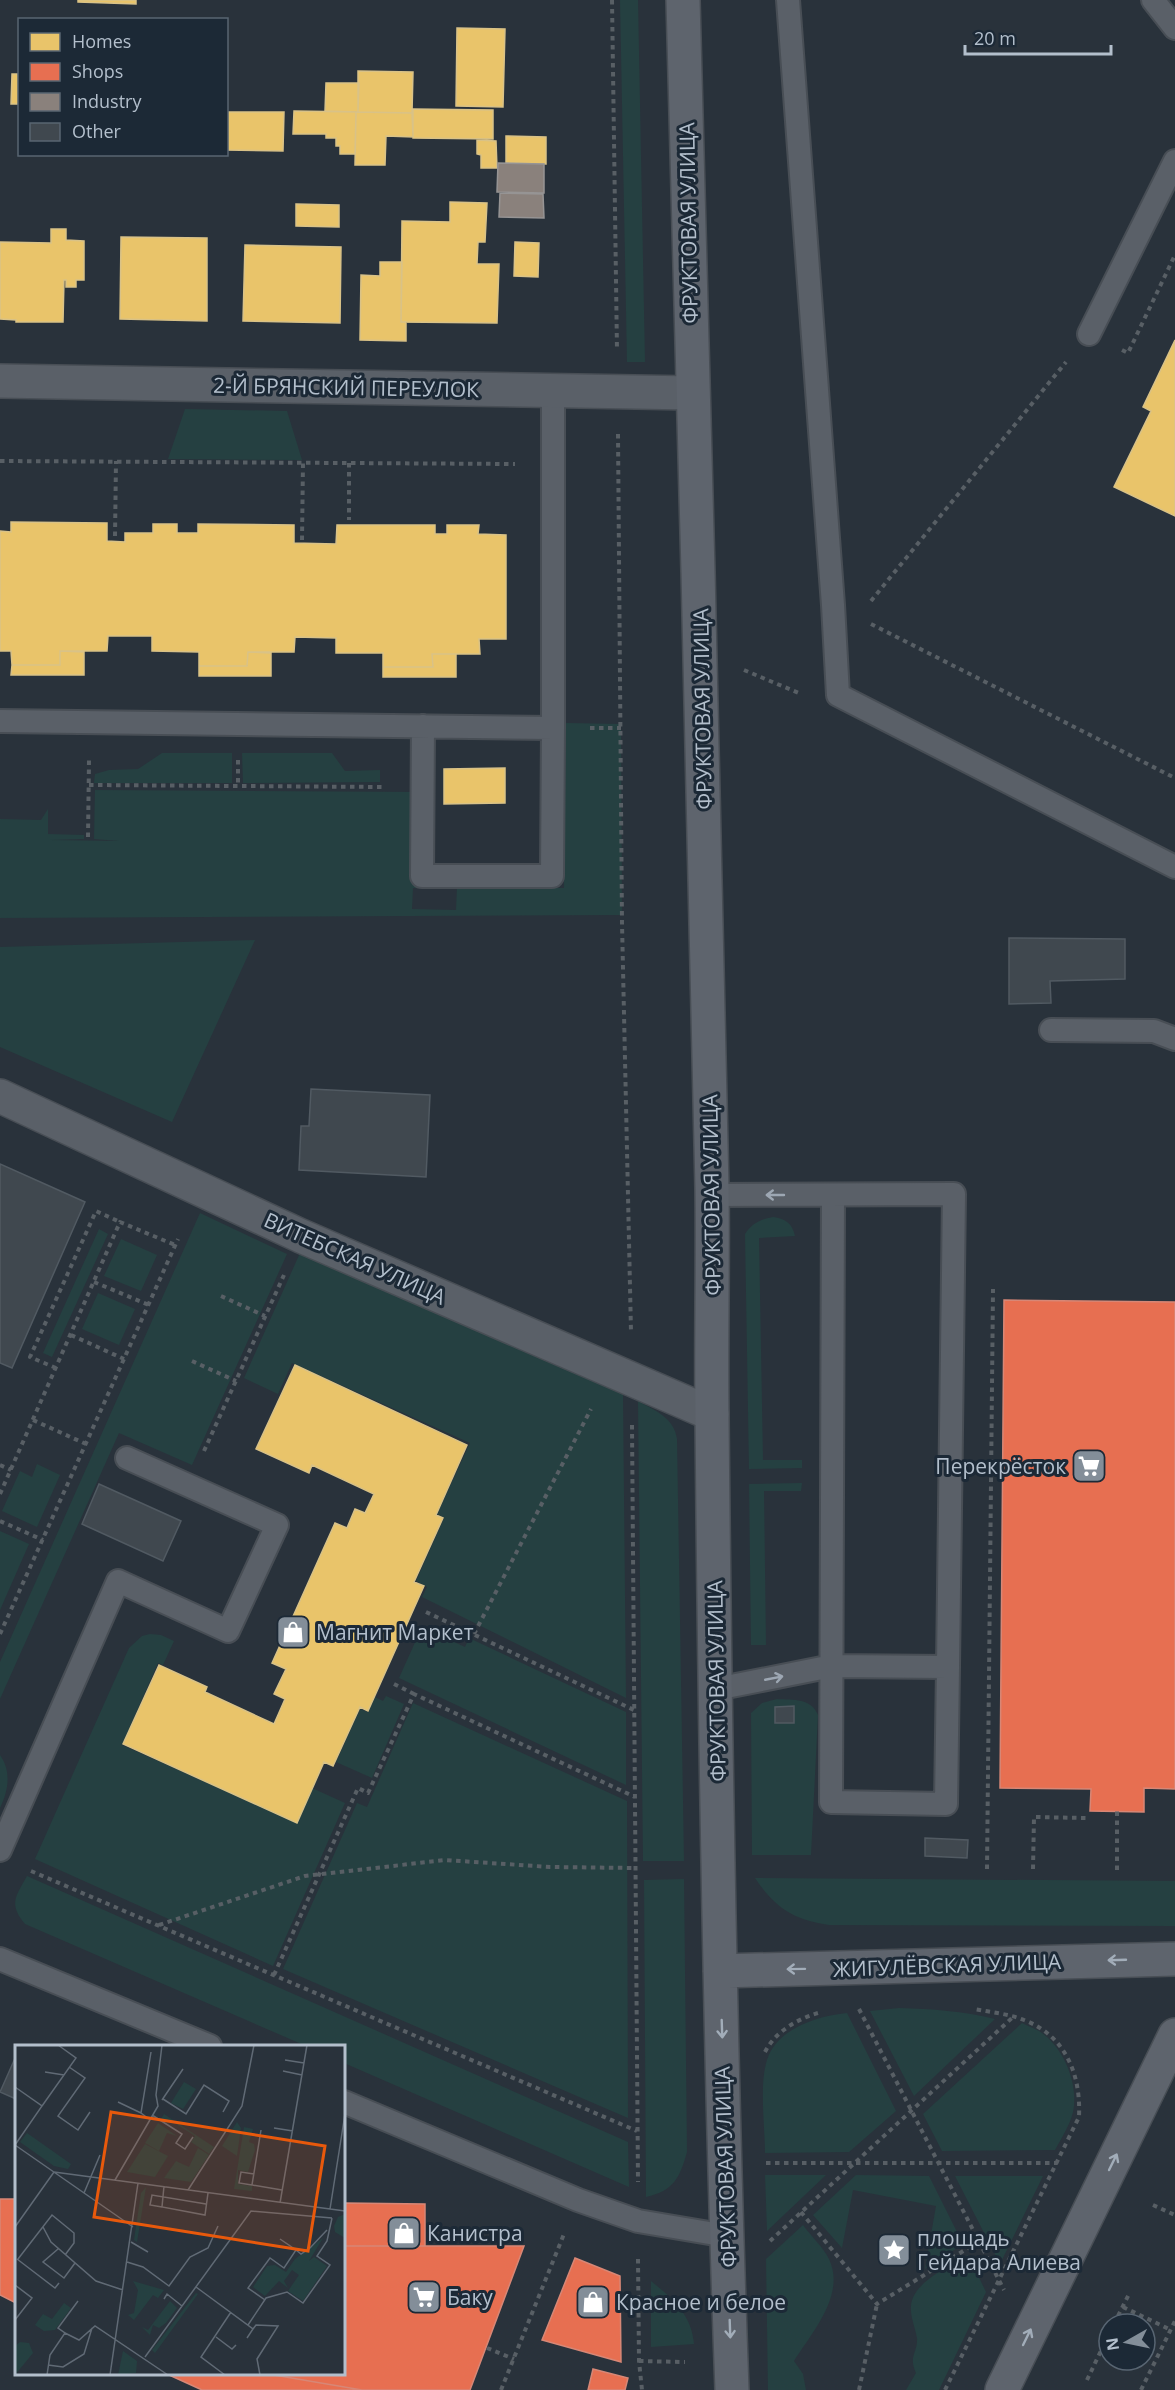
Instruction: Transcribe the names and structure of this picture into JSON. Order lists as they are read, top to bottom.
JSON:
{
  "streets": {
    "street": [
      "ФРУКТОВАЯ УЛИЦА",
      "2-Й БРЯНСКИЙ ПЕРЕУЛОК",
      "ВИТЕБСКАЯ УЛИЦА",
      "ЖИГУЛЁВСКАЯ УЛИЦА"
    ]
  },
  "crossings": [
    ["ФРУКТОВАЯ УЛИЦА", "2-Й БРЯНСКИЙ ПЕРЕУЛОК"],
    ["ФРУКТОВАЯ УЛИЦА", "ВИТЕБСКАЯ УЛИЦА"],
    ["ФРУКТОВАЯ УЛИЦА", "ЖИГУЛЁВСКАЯ УЛИЦА"]
  ],
  "one_way": ["ЖИГУЛЁВСКАЯ УЛИЦА"],
  "places": {
    "supermarket": ["Перекрёсток", "Баку"],
    "shop": ["Магнит Маркет", "Канистра", "Красное и белое"],
    "place": ["площадь Гейдара Алиева"]
  },
  "legend": [
    "Homes",
    "Shops",
    "Industry",
    "Other"
  ],
  "scale_bar": "20 m",
  "north": "left"
}
